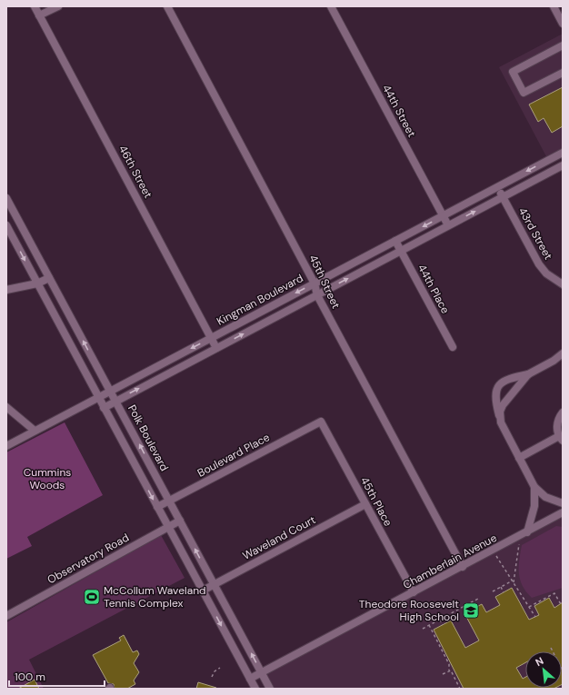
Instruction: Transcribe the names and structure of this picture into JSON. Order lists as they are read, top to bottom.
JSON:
{
  "streets": {
    "street": [
      "44th Street",
      "46th Street",
      "43rd Street",
      "45th Street",
      "44th Place",
      "Kingman Boulevard",
      "Polk Boulevard",
      "Boulevard Place",
      "45th Place",
      "Waveland Court",
      "Observatory Road",
      "Chamberlain Avenue"
    ]
  },
  "crossings": [
    ["44th Street", "Kingman Boulevard"],
    ["46th Street", "Kingman Boulevard"],
    ["43rd Street", "Kingman Boulevard"],
    ["45th Street", "Kingman Boulevard"],
    ["45th Street", "Chamberlain Avenue"],
    ["44th Place", "Kingman Boulevard"],
    ["Kingman Boulevard", "Polk Boulevard"],
    ["Polk Boulevard", "Boulevard Place"],
    ["Polk Boulevard", "Waveland Court"],
    ["Polk Boulevard", "Observatory Road"],
    ["Polk Boulevard", "Chamberlain Avenue"],
    ["Boulevard Place", "45th Place"],
    ["45th Place", "Waveland Court"],
    ["45th Place", "Chamberlain Avenue"]
  ],
  "parks": ["Cummins Woods"],
  "places": {
    "sports": ["McCollum Waveland Tennis Complex"],
    "school or university": ["Theodore Roosevelt High School"]
  },
  "scale_bar": "100 m",
  "north": "top left"
}
